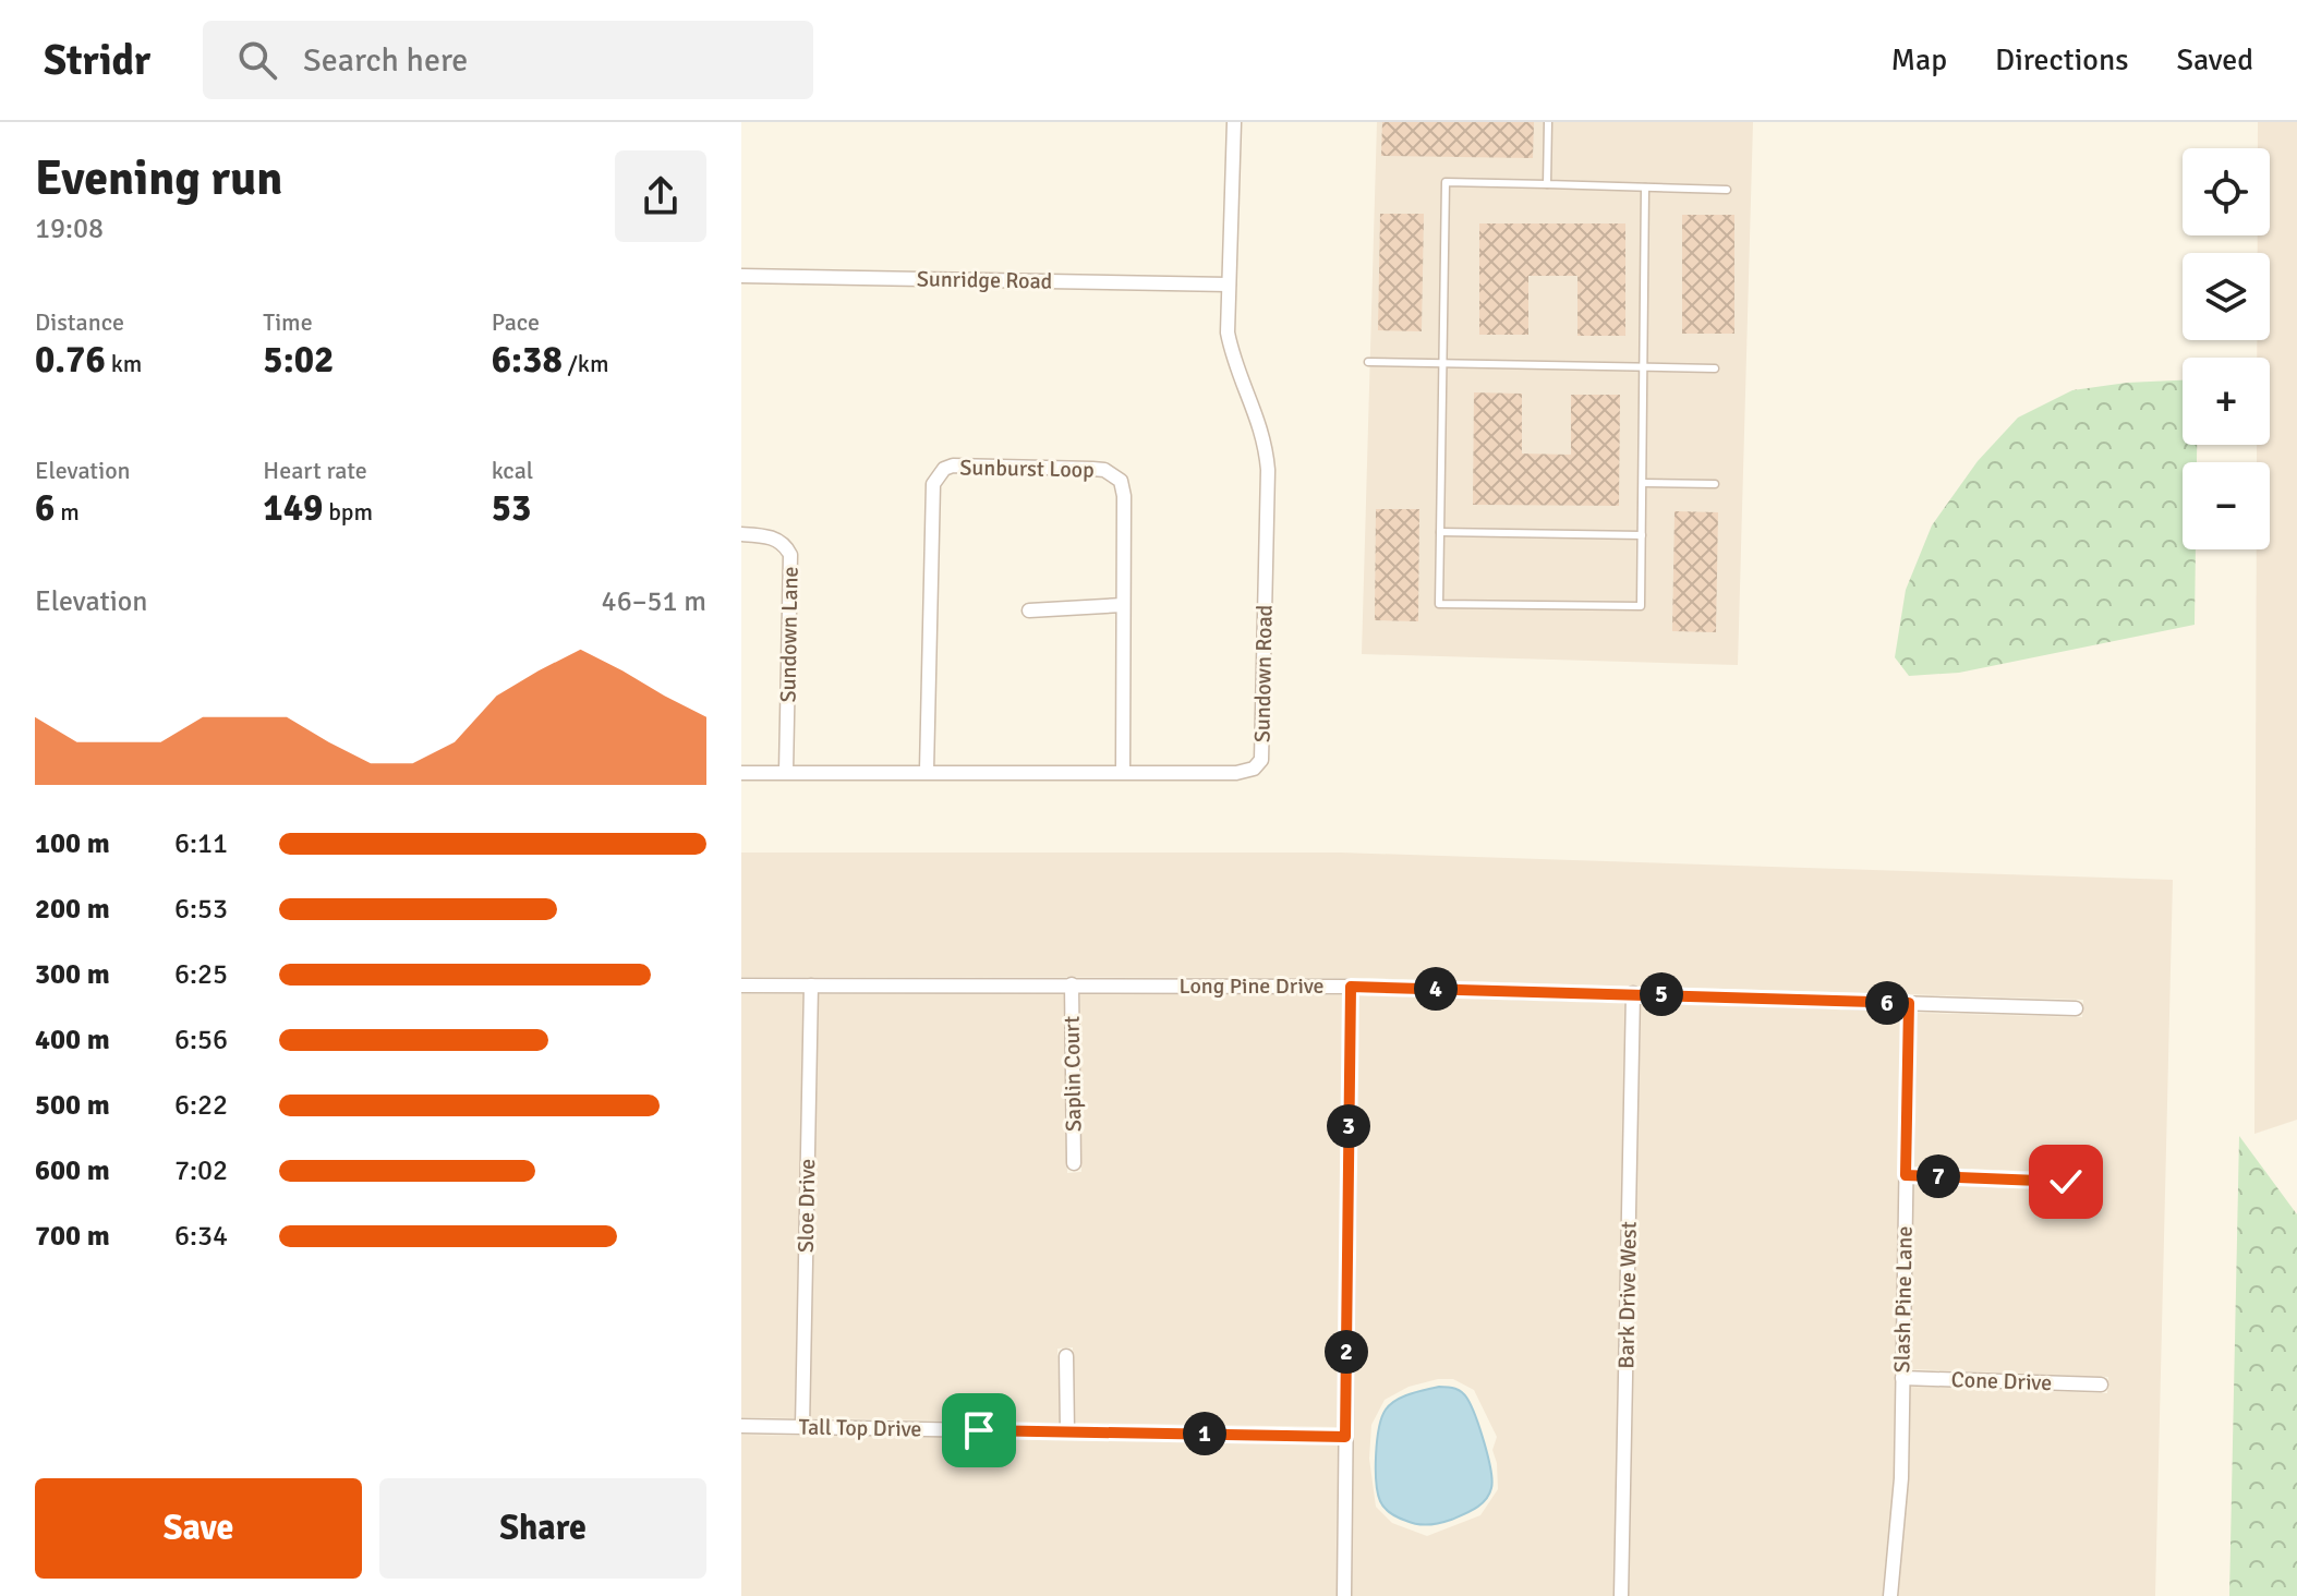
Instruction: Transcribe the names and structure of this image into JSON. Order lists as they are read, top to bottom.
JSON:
{
  "streets": {
    "street": [
      "Sunridge Road",
      "Sunburst Loop",
      "Sundown Lane",
      "Sundown Road",
      "Long Pine Drive",
      "Saplin Court",
      "Sloe Drive",
      "Bark Drive West",
      "Slash Pine Lane",
      "Cone Drive",
      "Tall Top Drive"
    ]
  },
  "crossings": [
    ["Sunridge Road", "Sundown Road"],
    ["Sunburst Loop", "Sundown Road"],
    ["Sundown Lane", "Sundown Road"],
    ["Long Pine Drive", "Saplin Court"],
    ["Long Pine Drive", "Sloe Drive"],
    ["Long Pine Drive", "Bark Drive West"],
    ["Long Pine Drive", "Slash Pine Lane"],
    ["Sloe Drive", "Tall Top Drive"],
    ["Slash Pine Lane", "Cone Drive"]
  ],
  "page": {
    "header": "Stridr",
    "search": "Search here",
    "nav": ["Map", "Directions", "Saved"],
    "heading": ["Evening run", "19:08"],
    "map_buttons": ["+", "−"],
    "stats": [
      ["Distance", "0.76 km"],
      ["Time", "5:02"],
      ["Pace", "6:38 /km"],
      ["Elevation", "6 m"],
      ["Heart rate", "149 bpm"],
      ["kcal", "53"]
    ],
    "chart": ["Elevation", "46–51 m"],
    "list": [
      {
        "name": "100 m",
        "note": "6:11"
      },
      {
        "name": "200 m",
        "note": "6:53"
      },
      {
        "name": "300 m",
        "note": "6:25"
      },
      {
        "name": "400 m",
        "note": "6:56"
      },
      {
        "name": "500 m",
        "note": "6:22"
      },
      {
        "name": "600 m",
        "note": "7:02"
      },
      {
        "name": "700 m",
        "note": "6:34"
      }
    ],
    "pins": [
      "4",
      "5",
      "6",
      "3",
      "7",
      "2",
      "1"
    ],
    "buttons": ["Save", "Share"]
  }
}
